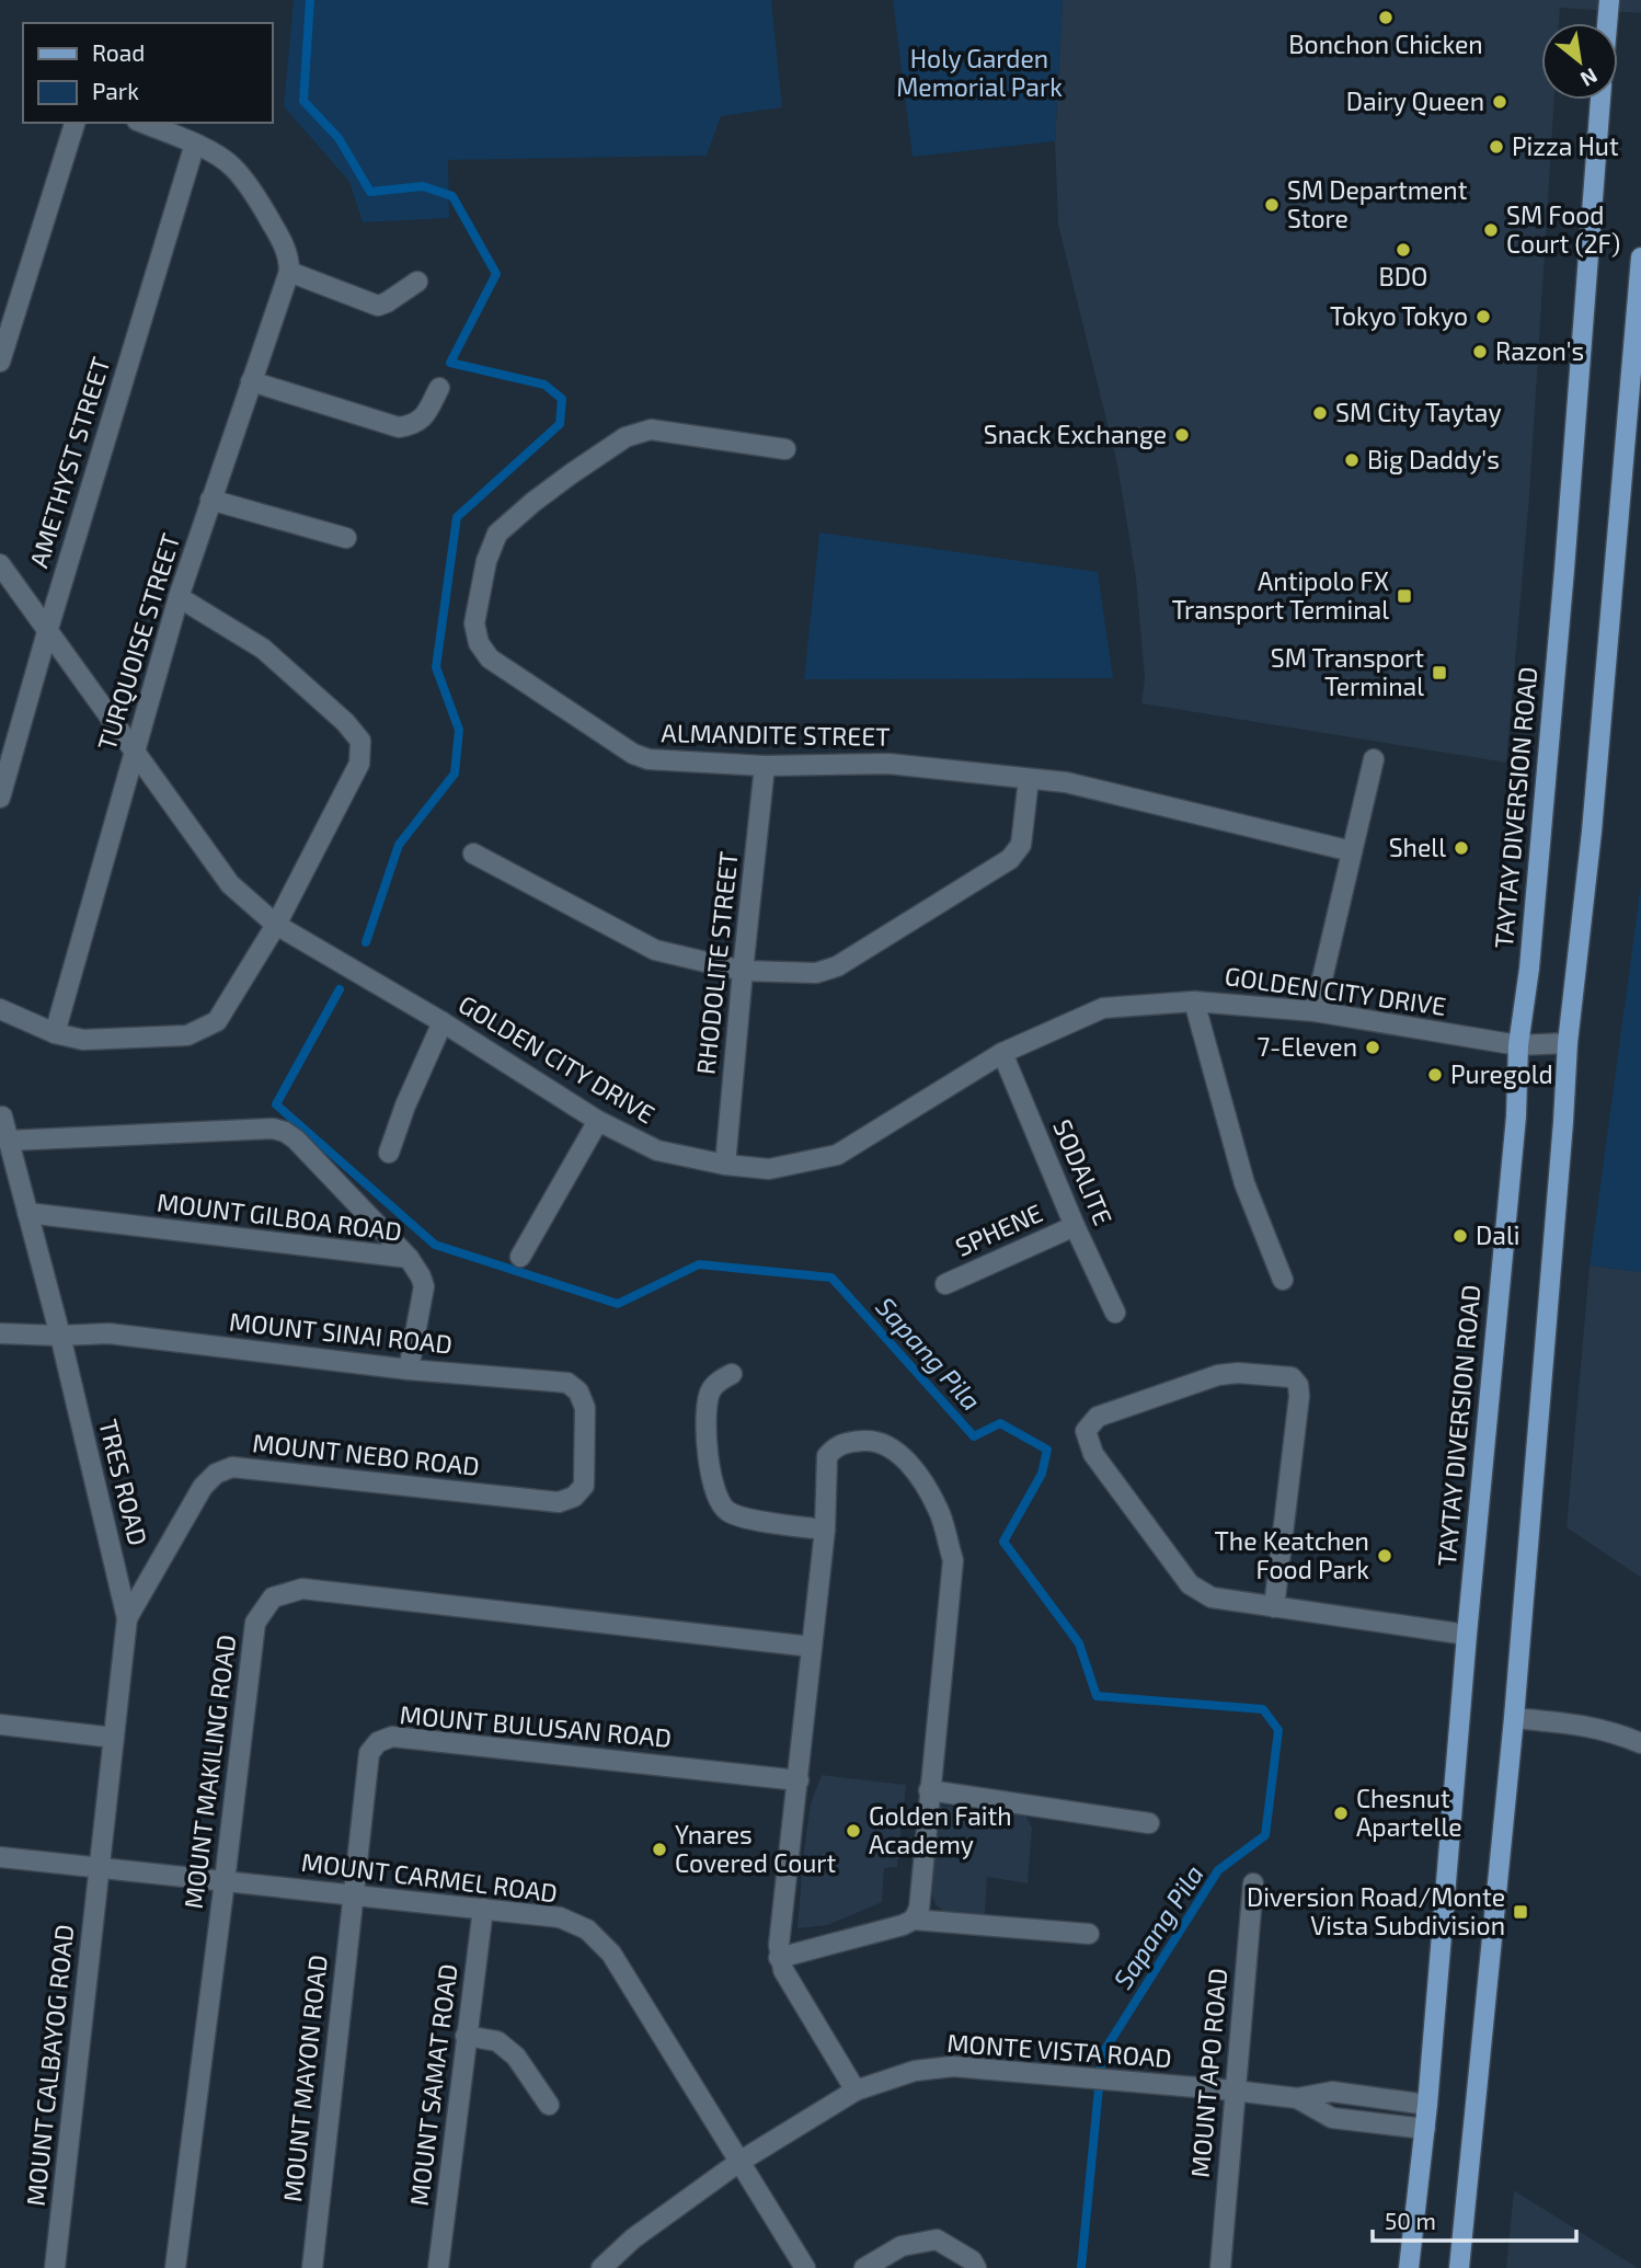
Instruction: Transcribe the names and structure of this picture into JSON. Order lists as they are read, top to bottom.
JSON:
{
  "streets": {
    "main road": ["TAYTAY DIVERSION ROAD"],
    "street": [
      "AMETHYST STREET",
      "TURQUOISE STREET",
      "ALMANDITE STREET",
      "RHODOLITE STREET",
      "GOLDEN CITY DRIVE",
      "SODALITE",
      "MOUNT GILBOA ROAD",
      "SPHENE",
      "MOUNT SINAI ROAD",
      "MOUNT NEBO ROAD",
      "TRES ROAD",
      "MOUNT BULUSAN ROAD",
      "MOUNT MAKILING ROAD",
      "MOUNT CARMEL ROAD",
      "MONTE VISTA ROAD",
      "MOUNT CALBAYOG ROAD",
      "MOUNT APO ROAD",
      "MOUNT MAYON ROAD",
      "MOUNT SAMAT ROAD"
    ]
  },
  "crossings": [
    ["AMETHYST STREET", "GOLDEN CITY DRIVE"],
    ["TURQUOISE STREET", "GOLDEN CITY DRIVE"],
    ["ALMANDITE STREET", "RHODOLITE STREET"],
    ["TAYTAY DIVERSION ROAD", "GOLDEN CITY DRIVE"],
    ["TAYTAY DIVERSION ROAD", "MONTE VISTA ROAD"],
    ["RHODOLITE STREET", "GOLDEN CITY DRIVE"],
    ["GOLDEN CITY DRIVE", "SODALITE"],
    ["SODALITE", "SPHENE"],
    ["MOUNT GILBOA ROAD", "MOUNT SINAI ROAD"],
    ["MOUNT GILBOA ROAD", "TRES ROAD"],
    ["MOUNT SINAI ROAD", "MOUNT NEBO ROAD"],
    ["MOUNT SINAI ROAD", "TRES ROAD"],
    ["MOUNT NEBO ROAD", "TRES ROAD"],
    ["TRES ROAD", "MOUNT CARMEL ROAD"],
    ["TRES ROAD", "MOUNT CALBAYOG ROAD"],
    ["MOUNT BULUSAN ROAD", "MOUNT CARMEL ROAD"],
    ["MOUNT BULUSAN ROAD", "MOUNT MAYON ROAD"],
    ["MOUNT MAKILING ROAD", "MOUNT CARMEL ROAD"],
    ["MOUNT CARMEL ROAD", "MONTE VISTA ROAD"],
    ["MOUNT CARMEL ROAD", "MOUNT CALBAYOG ROAD"],
    ["MOUNT CARMEL ROAD", "MOUNT MAYON ROAD"],
    ["MOUNT CARMEL ROAD", "MOUNT SAMAT ROAD"],
    ["MONTE VISTA ROAD", "MOUNT APO ROAD"]
  ],
  "water": ["Sapang Pila"],
  "parks": ["Holy Garden Memorial Park"],
  "places": {
    "other": [
      "Bonchon Chicken",
      "Dairy Queen",
      "Pizza Hut",
      "SM Department Store",
      "SM Food Court (2F)",
      "BDO",
      "Tokyo Tokyo",
      "Razon's",
      "SM City Taytay",
      "Snack Exchange",
      "Big Daddy's",
      "Shell",
      "7-Eleven",
      "Puregold",
      "Dali",
      "The Keatchen Food Park",
      "Chesnut Apartelle",
      "Golden Faith Academy",
      "Ynares Covered Court"
    ],
    "transit": ["Antipolo FX Transport Terminal", "SM Transport Terminal", "Diversion Road/Monte Vista Subdivision"]
  },
  "legend": ["Road", "Park"],
  "scale_bar": "50 m",
  "north": "bottom right"
}
